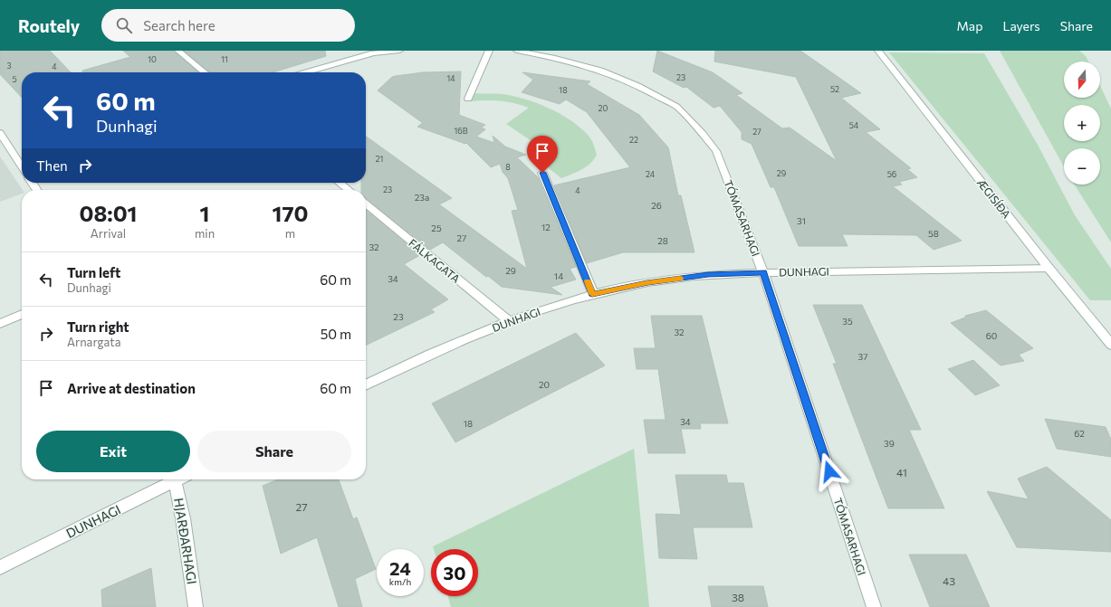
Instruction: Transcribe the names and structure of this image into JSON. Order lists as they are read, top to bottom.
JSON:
{
  "streets": {
    "street": [
      "ÆGISÍÐA",
      "TÓMASARHAGI",
      "FÁLKAGATA",
      "DUNHAGI",
      "HJARÐARHAGI"
    ]
  },
  "crossings": [
    ["ÆGISÍÐA", "DUNHAGI"],
    ["TÓMASARHAGI", "DUNHAGI"],
    ["FÁLKAGATA", "DUNHAGI"]
  ],
  "house_numbers": [
    "10",
    "11",
    "3",
    "4",
    "23",
    "14",
    "5",
    "52",
    "18",
    "20",
    "54",
    "16B",
    "27",
    "22",
    "21",
    "8",
    "29",
    "24",
    "56",
    "23",
    "4",
    "23a",
    "26",
    "31",
    "12",
    "25",
    "58",
    "27",
    "28",
    "32",
    "29",
    "14",
    "34",
    "23",
    "35",
    "32",
    "60",
    "37",
    "20",
    "34",
    "18",
    "62",
    "39",
    "41",
    "27",
    "43",
    "38"
  ],
  "north": "bottom",
  "page": {
    "header": "Routely",
    "search": "Search here",
    "nav": ["Map", "Layers", "Share"],
    "map_buttons": ["+", "−"],
    "turn": ["60 m", "Dunhagi"],
    "then": "Then",
    "eta": [
      "08:01",
      "Arrival",
      "1",
      "min",
      "170",
      "m"
    ],
    "list": [
      {
        "name": "Turn left",
        "note": "Dunhagi",
        "value": "60 m"
      },
      {
        "name": "Turn right",
        "note": "Arnargata",
        "value": "50 m"
      },
      {
        "name": "Arrive at destination",
        "value": "60 m"
      }
    ],
    "buttons": ["Exit", "Share"],
    "speed": "24 km/h",
    "limit": "30"
  }
}
